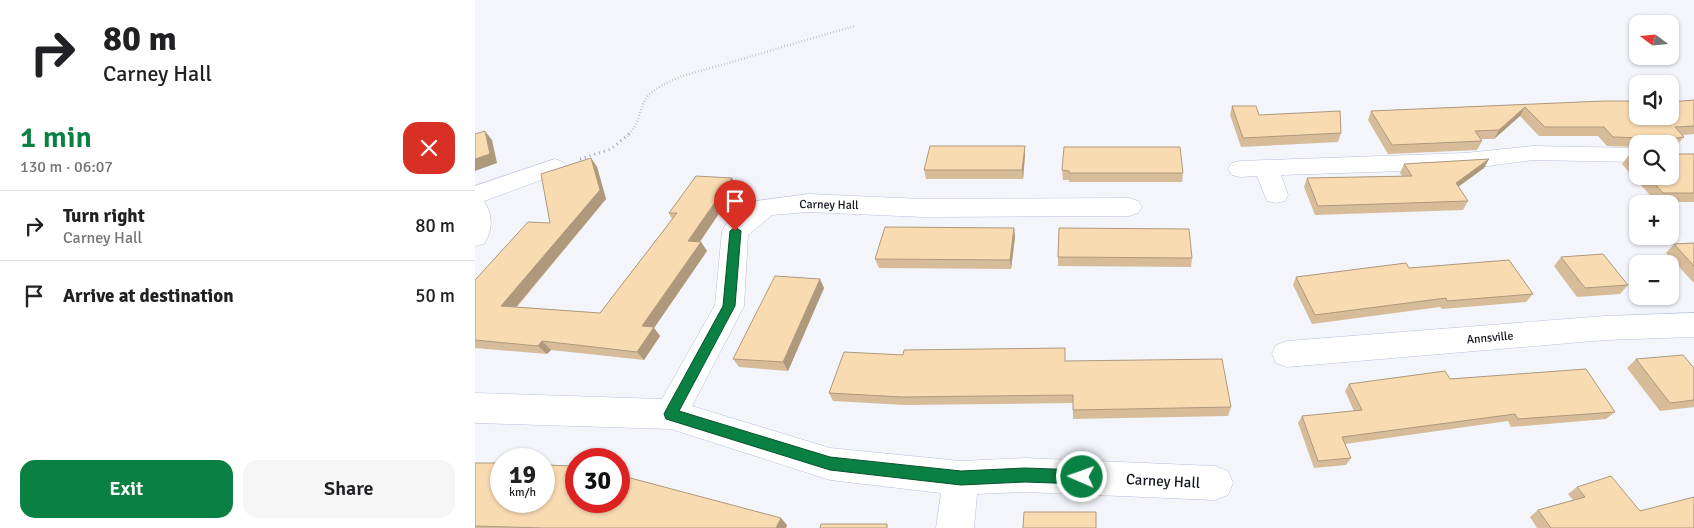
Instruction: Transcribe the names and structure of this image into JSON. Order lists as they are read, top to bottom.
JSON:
{
  "streets": {
    "street": ["Carney Hall", "Annsville"]
  },
  "north": "left",
  "page": {
    "turn": ["80 m", "Carney Hall"],
    "map_buttons": ["+", "−"],
    "heading": ["1 min", "130 m · 06:07"],
    "list": [
      {
        "name": "Turn right",
        "note": "Carney Hall",
        "value": "80 m"
      },
      {
        "name": "Arrive at destination",
        "value": "50 m"
      }
    ],
    "speed": "19 km/h",
    "limit": "30",
    "buttons": ["Exit", "Share"]
  }
}
